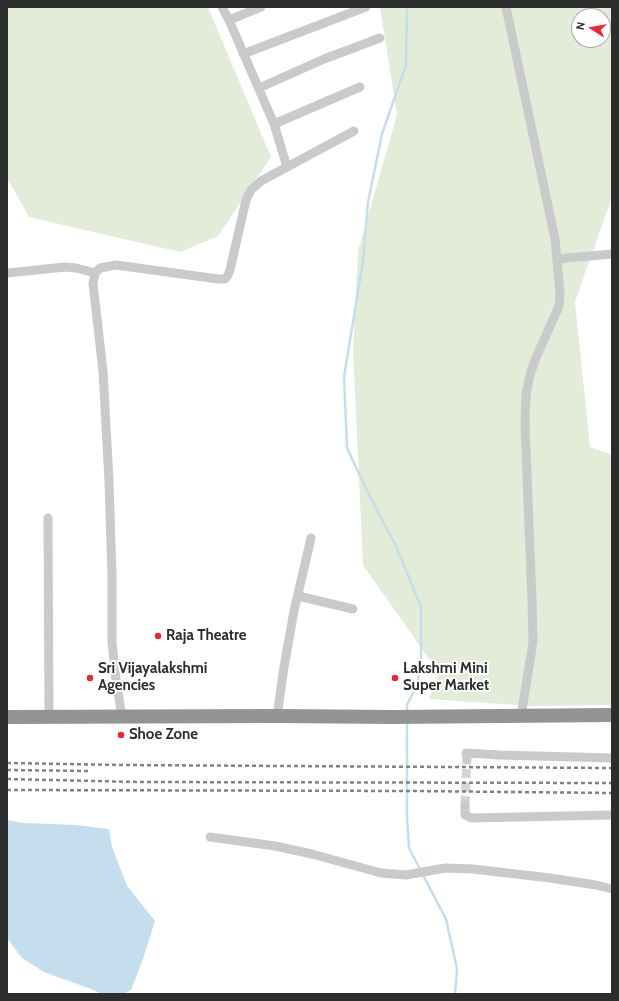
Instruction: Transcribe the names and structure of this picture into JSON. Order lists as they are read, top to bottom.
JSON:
{
  "places": [
    "Raja Theatre",
    "Sri Vijayalakshmi Agencies",
    "Lakshmi Mini Super Market",
    "Shoe Zone"
  ],
  "north": "left"
}
